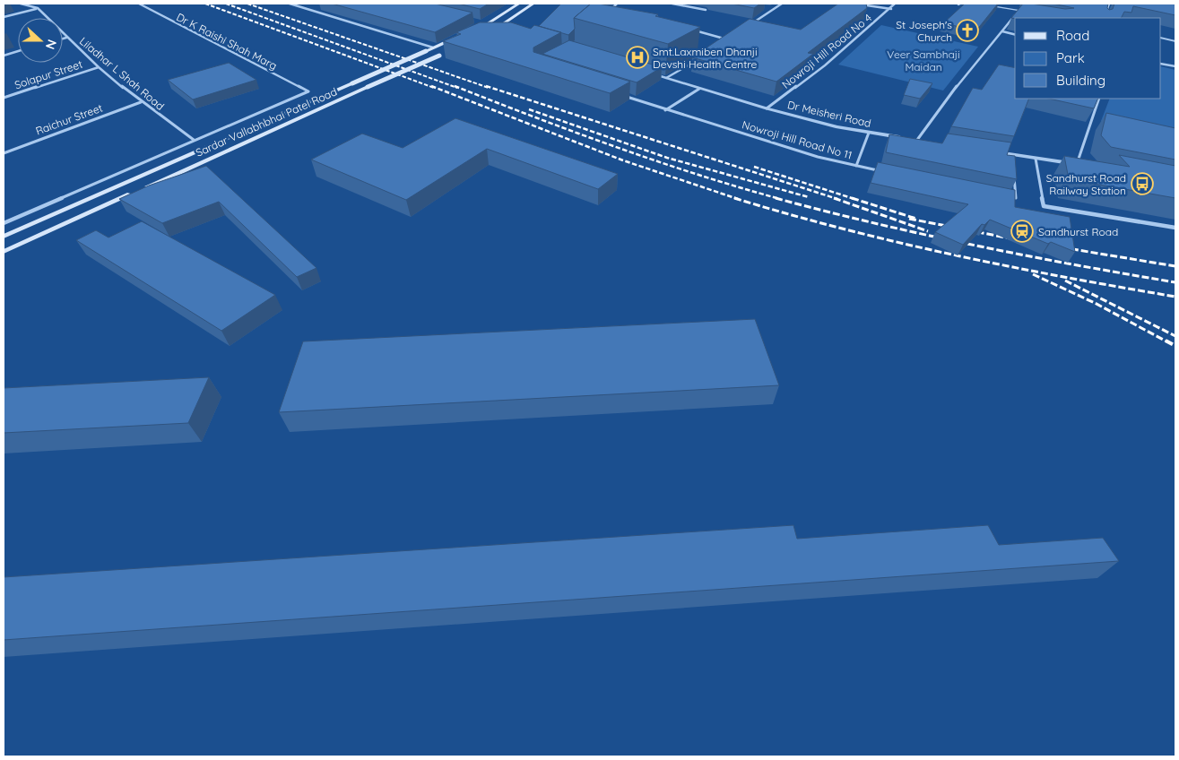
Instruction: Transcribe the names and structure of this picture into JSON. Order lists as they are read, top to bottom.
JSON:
{
  "streets": {
    "main road": ["Sardar Vallabhbhai Patel Road"],
    "street": [
      "Dr K Raishi Shah Marg",
      "Nowroji Hill Road No 4",
      "Liladhar L Shah Road",
      "Solapur Street",
      "Dr Meisheri Road",
      "Raichur Street",
      "Nowroji Hill Road No 11"
    ]
  },
  "crossings": [
    ["Dr K Raishi Shah Marg", "Liladhar L Shah Road"],
    ["Nowroji Hill Road No 4", "Dr Meisheri Road"],
    ["Liladhar L Shah Road", "Solapur Street"],
    ["Liladhar L Shah Road", "Raichur Street"]
  ],
  "parks": ["Veer Sambhaji Maidan"],
  "places": {
    "church": ["St Joseph's Church"],
    "hospital": ["Smt.Laxmiben Dhanji Devshi Health Centre"],
    "bus stop": ["Sandhurst Road Railway Station"],
    "station": ["Sandhurst Road"]
  },
  "legend": ["Road", "Park", "Building"],
  "north": "right"
}
